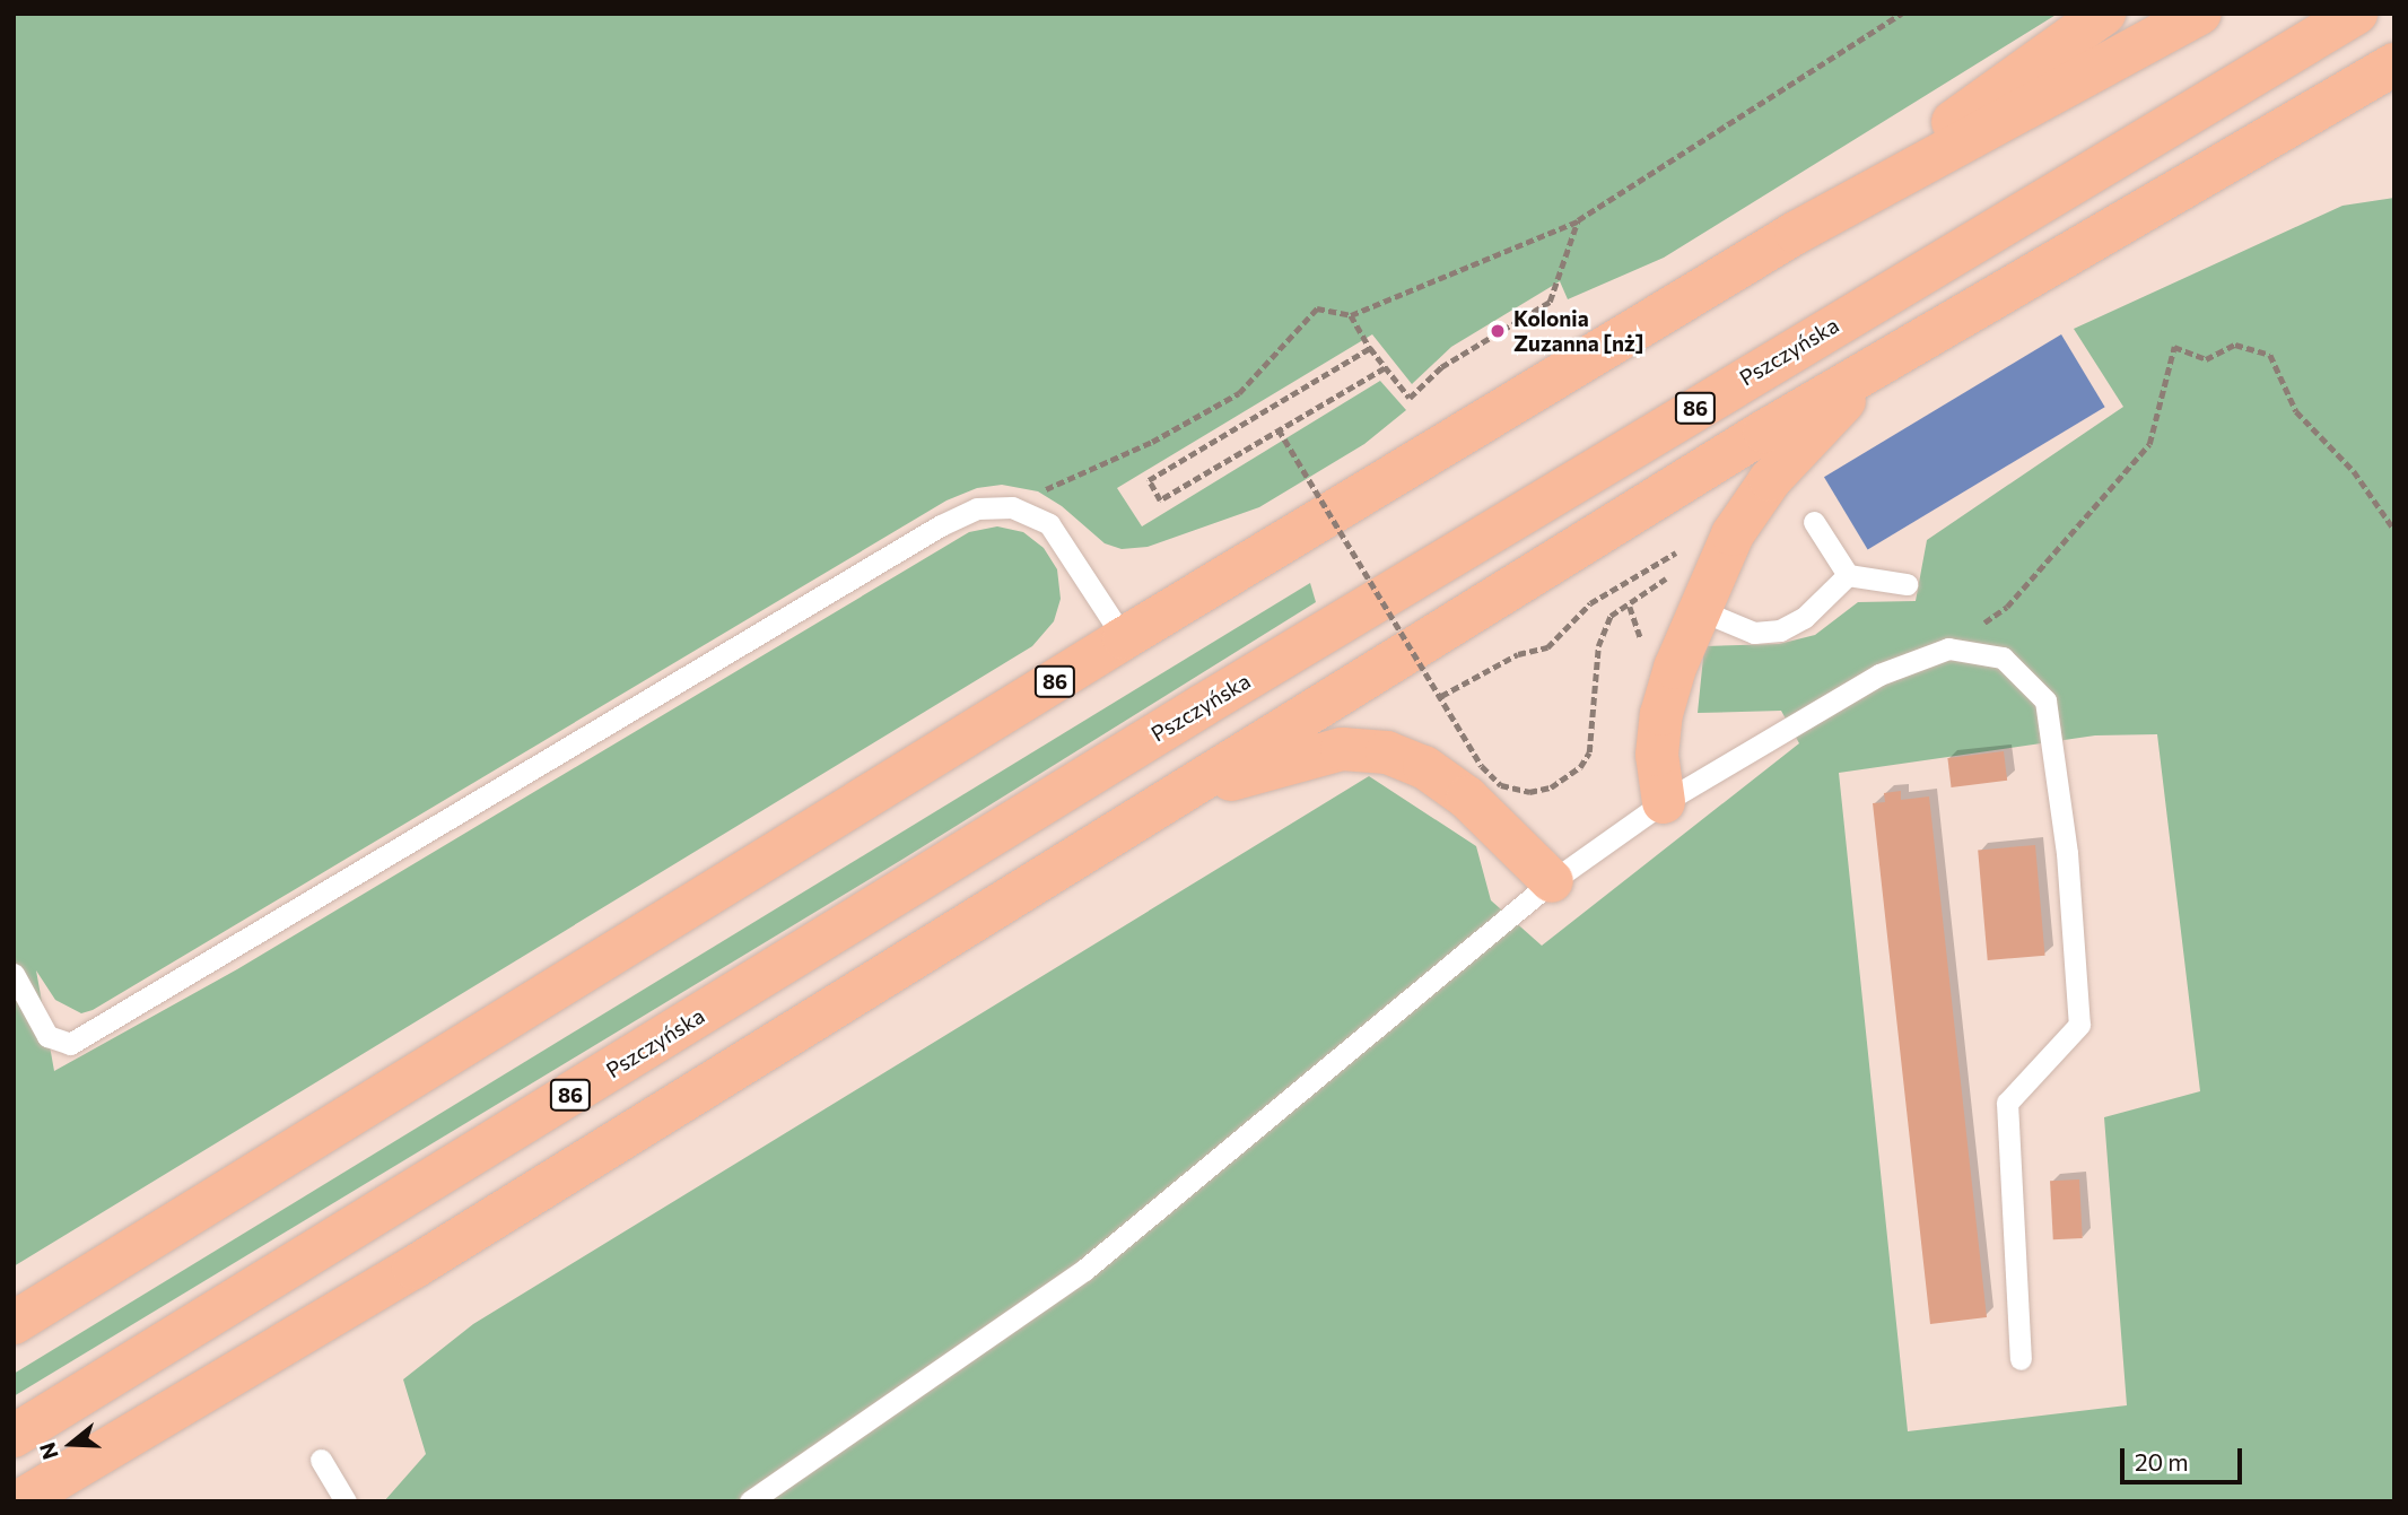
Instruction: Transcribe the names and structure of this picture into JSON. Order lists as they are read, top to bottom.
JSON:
{
  "streets": {
    "main road": ["Pszczyńska", "86"]
  },
  "places": ["Kolonia Zuzanna [nż]"],
  "scale_bar": "20 m",
  "north": "left"
}
